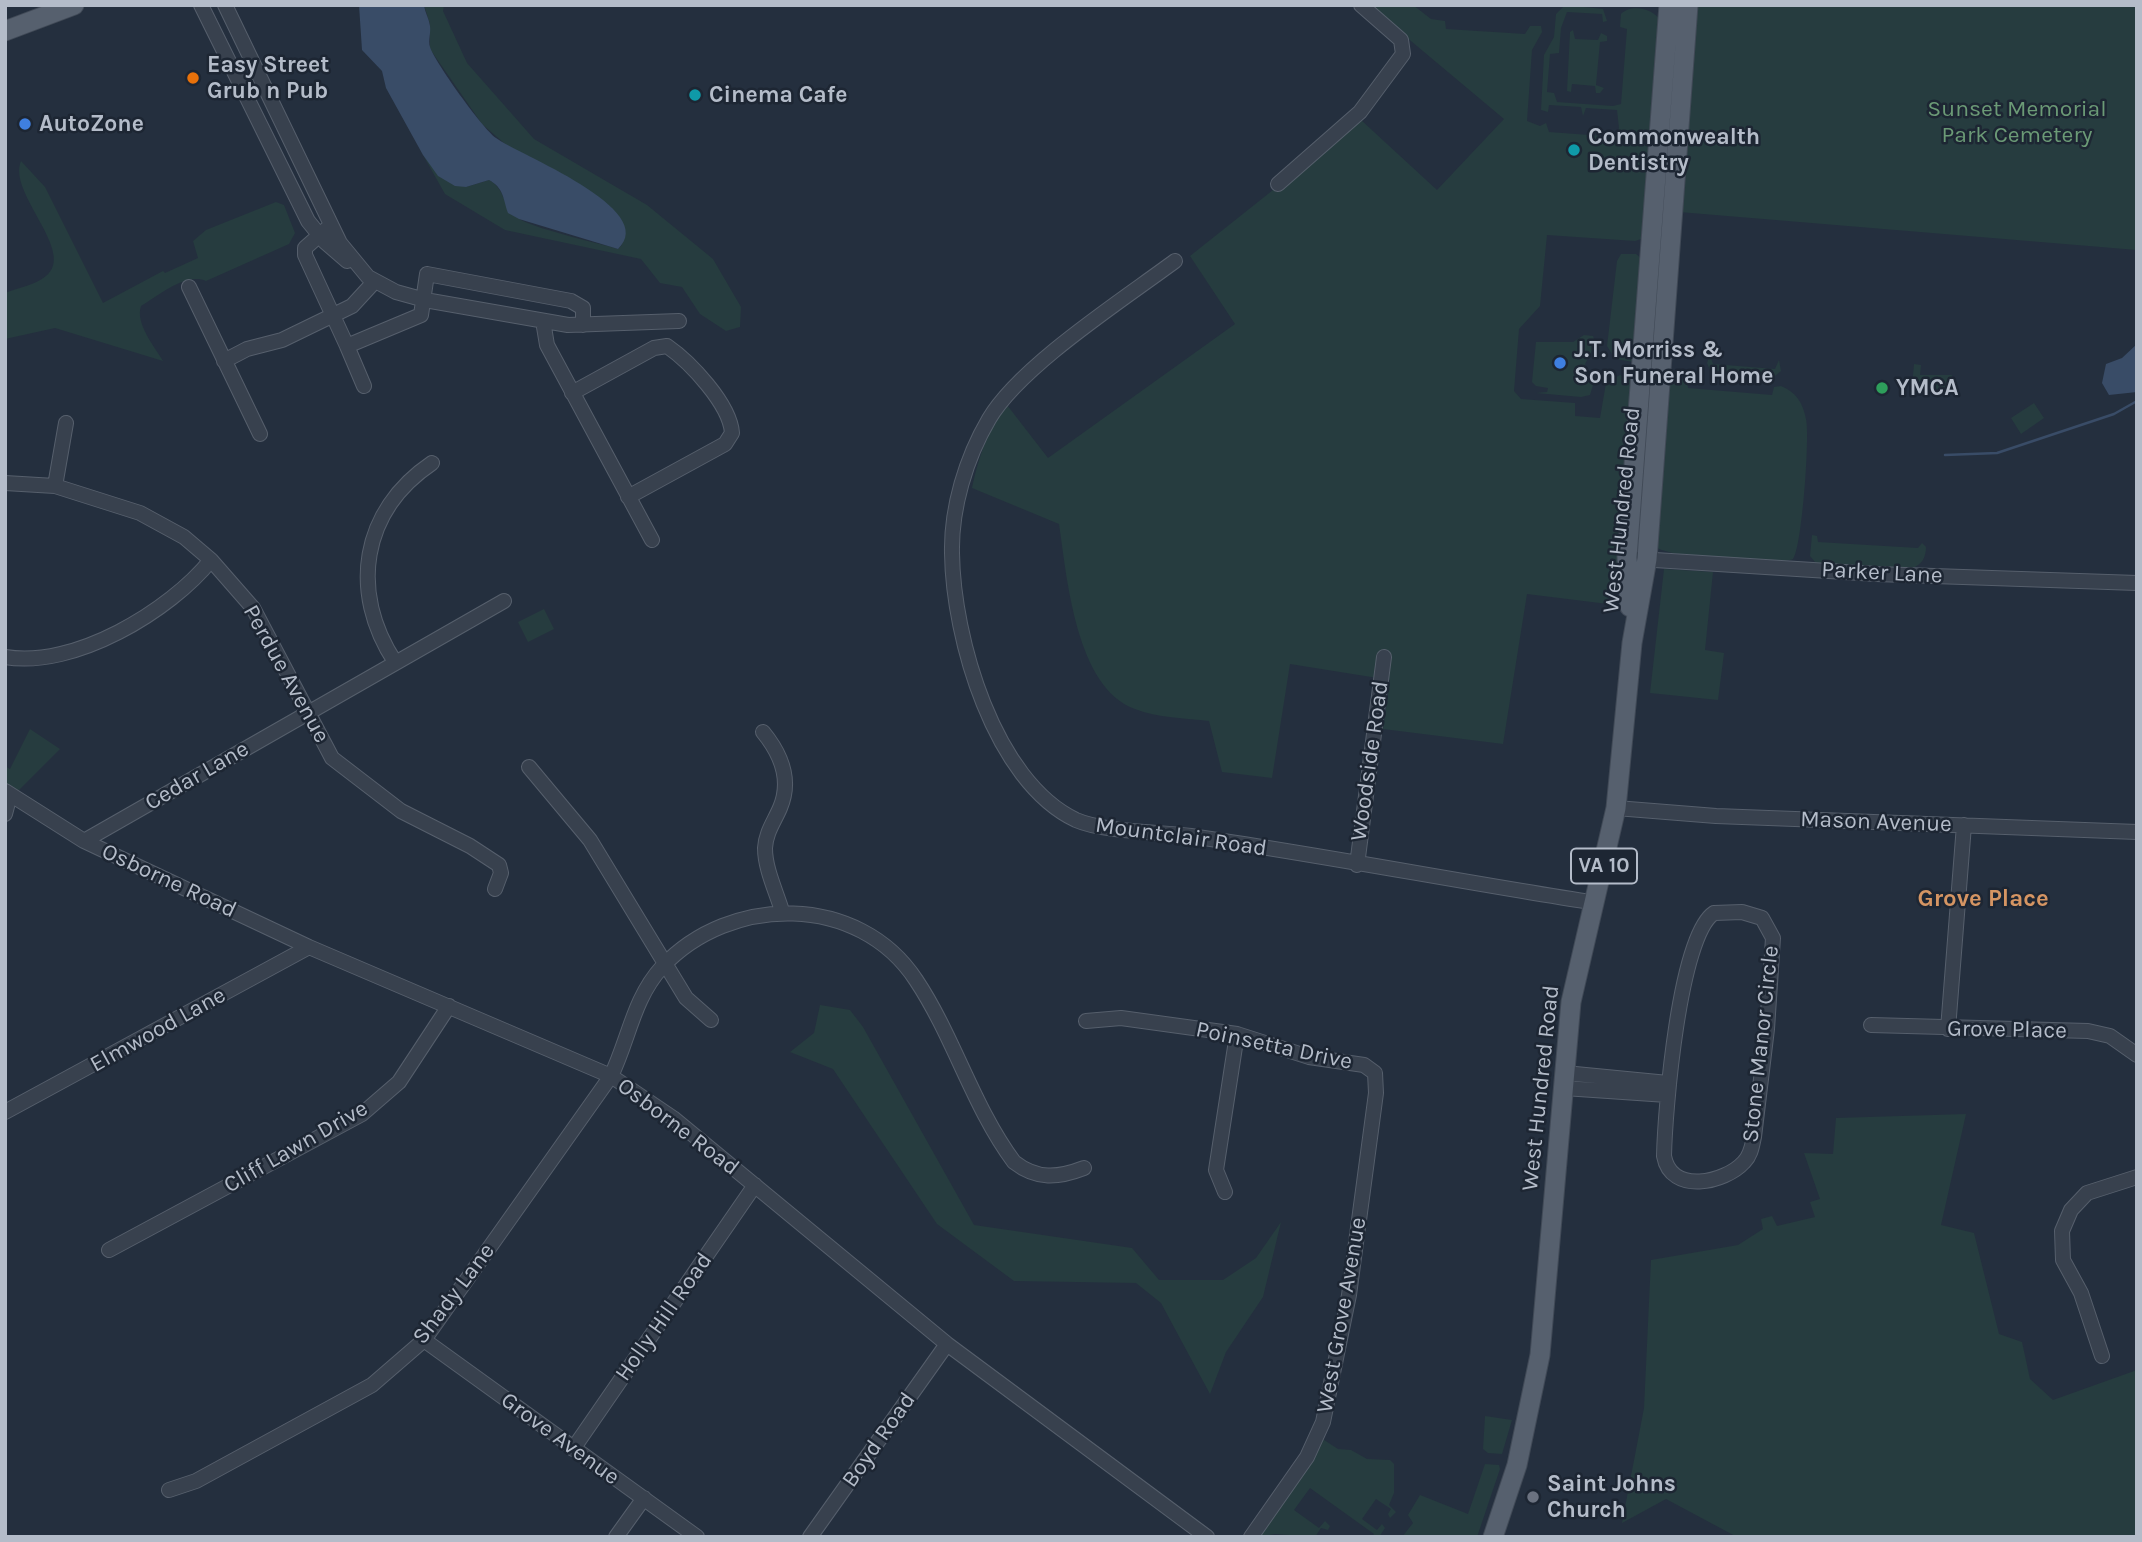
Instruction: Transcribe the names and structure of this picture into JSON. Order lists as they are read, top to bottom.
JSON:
{
  "streets": {
    "main road": ["West Hundred Road", "VA 10"],
    "street": [
      "Parker Lane",
      "Perdue Avenue",
      "Woodside Road",
      "Cedar Lane",
      "Mason Avenue",
      "Mountclair Road",
      "Osborne Road",
      "Elmwood Lane",
      "Grove Place",
      "Stone Manor Circle",
      "Poinsetta Drive",
      "Cliff Lawn Drive",
      "Shady Lane",
      "West Grove Avenue",
      "Holly Hill Road",
      "Grove Avenue",
      "Boyd Road"
    ]
  },
  "crossings": [
    ["West Hundred Road", "Parker Lane"],
    ["West Hundred Road", "Mason Avenue"],
    ["West Hundred Road", "Mountclair Road"],
    ["Perdue Avenue", "Cedar Lane"],
    ["Woodside Road", "Mountclair Road"],
    ["Cedar Lane", "Osborne Road"],
    ["Osborne Road", "Elmwood Lane"],
    ["Osborne Road", "Cliff Lawn Drive"],
    ["Osborne Road", "Shady Lane"],
    ["Osborne Road", "Holly Hill Road"],
    ["Osborne Road", "Boyd Road"],
    ["Poinsetta Drive", "West Grove Avenue"],
    ["Shady Lane", "Grove Avenue"],
    ["Holly Hill Road", "Grove Avenue"]
  ],
  "districts": ["Grove Place"],
  "parks": ["Sunset Memorial Park Cemetery"],
  "places": [
    "Easy Street Grub n Pub",
    "Cinema Cafe",
    "AutoZone",
    "Commonwealth Dentistry",
    "J.T. Morriss & Son Funeral Home",
    "YMCA",
    "Saint Johns Church"
  ]
}
